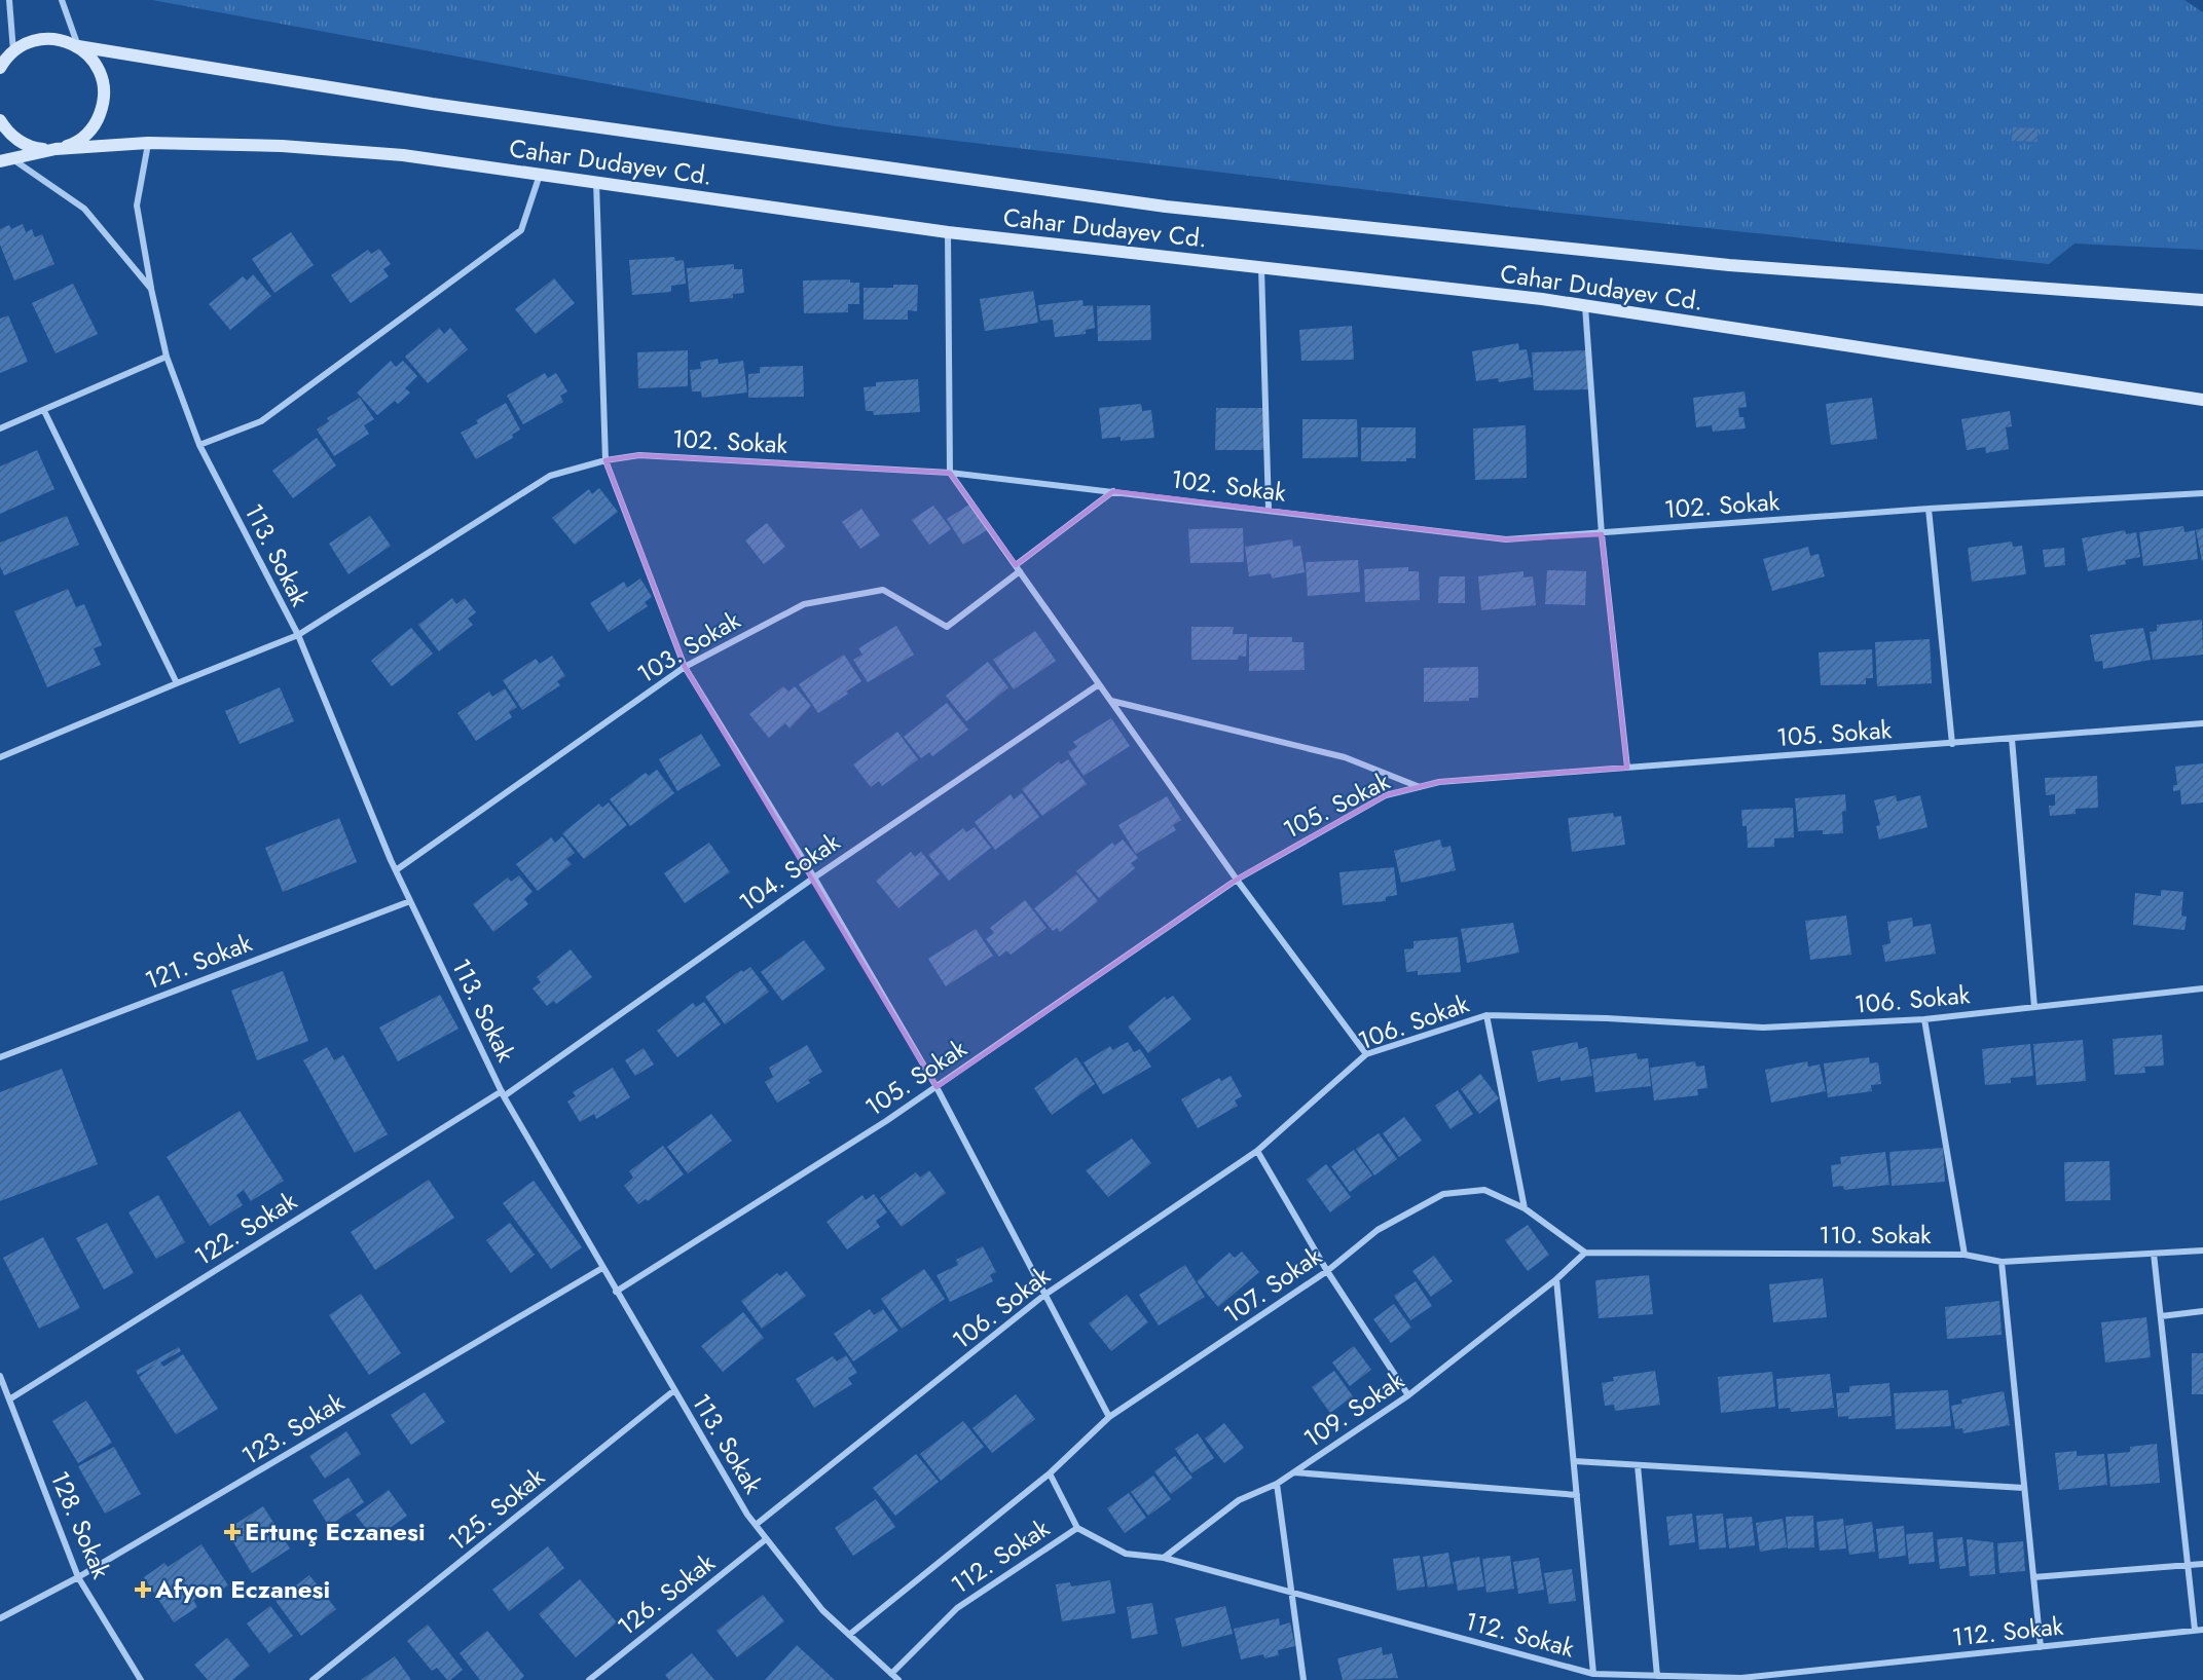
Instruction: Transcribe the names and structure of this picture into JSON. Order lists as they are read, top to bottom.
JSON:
{
  "streets": {
    "main road": ["Cahar Dudayev Cd."],
    "street": [
      "102. Sokak",
      "113. Sokak",
      "103. Sokak",
      "105. Sokak",
      "104. Sokak",
      "121. Sokak",
      "106. Sokak",
      "122. Sokak",
      "110. Sokak",
      "107. Sokak",
      "109. Sokak",
      "123. Sokak",
      "125. Sokak",
      "128. Sokak",
      "112. Sokak",
      "126. Sokak"
    ]
  },
  "crossings": [
    ["Cahar Dudayev Cd.", "113. Sokak"],
    ["102. Sokak", "113. Sokak"],
    ["113. Sokak", "103. Sokak"],
    ["113. Sokak", "105. Sokak"],
    ["113. Sokak", "104. Sokak"],
    ["113. Sokak", "121. Sokak"],
    ["113. Sokak", "106. Sokak"],
    ["113. Sokak", "122. Sokak"],
    ["113. Sokak", "107. Sokak"],
    ["113. Sokak", "123. Sokak"],
    ["113. Sokak", "125. Sokak"],
    ["113. Sokak", "112. Sokak"],
    ["113. Sokak", "126. Sokak"],
    ["104. Sokak", "122. Sokak"],
    ["122. Sokak", "128. Sokak"],
    ["110. Sokak", "107. Sokak"],
    ["109. Sokak", "112. Sokak"],
    ["123. Sokak", "128. Sokak"]
  ],
  "places": {
    "health": ["Ertunç Eczanesi", "Afyon Eczanesi"]
  }
}
